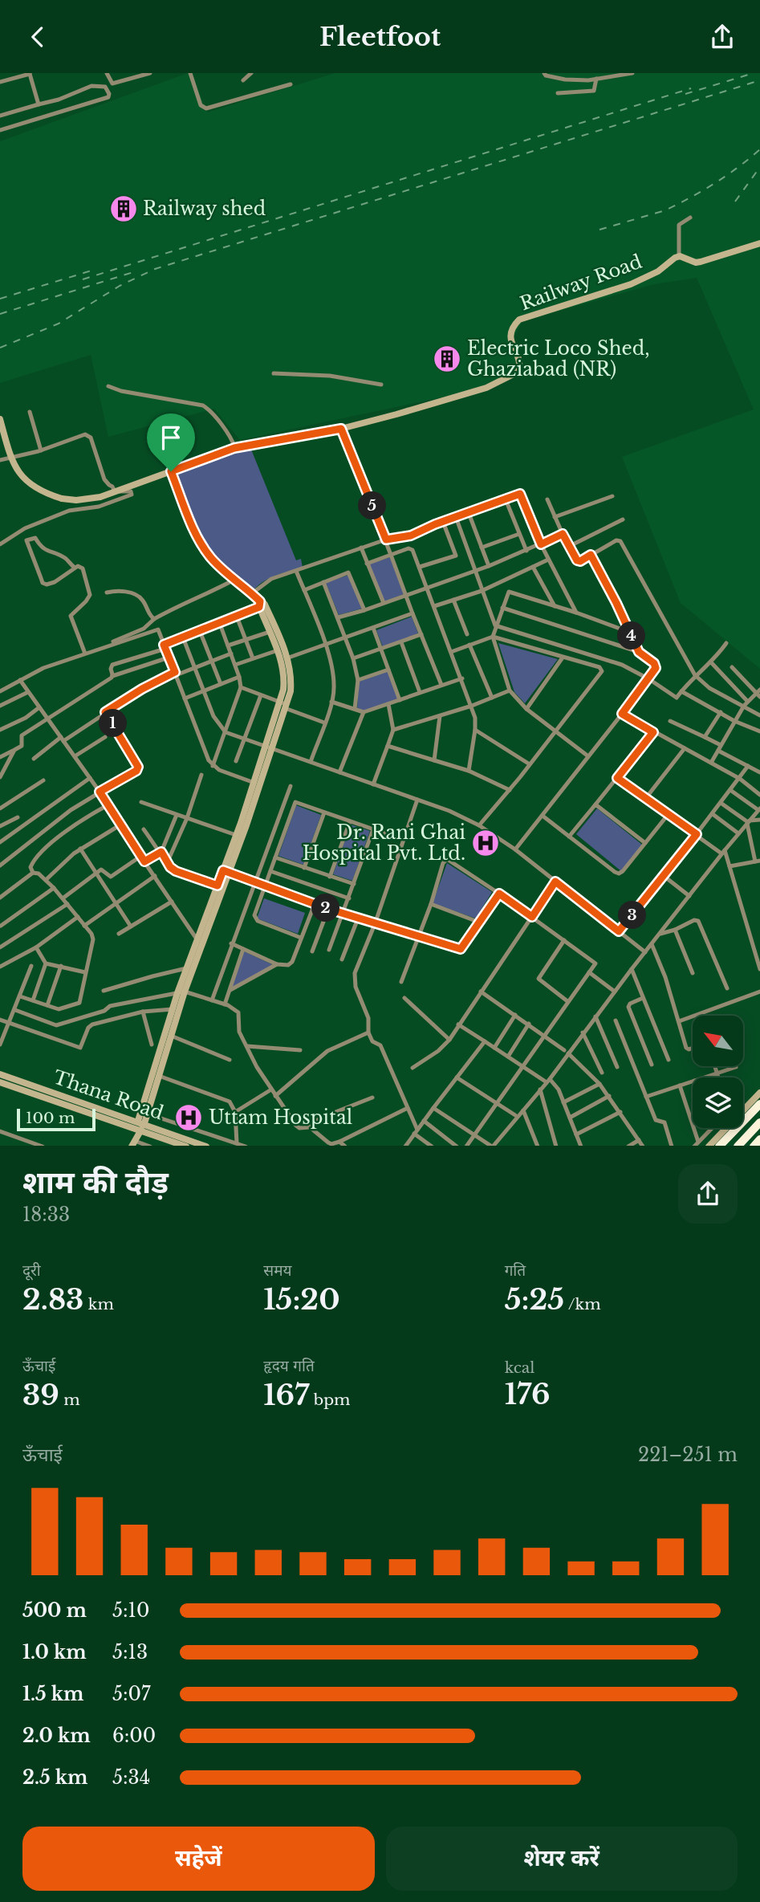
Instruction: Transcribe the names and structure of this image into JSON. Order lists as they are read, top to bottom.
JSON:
{
  "streets": {
    "street": ["Railway Road", "Thana Road"]
  },
  "places": {
    "building": ["Railway shed", "Electric Loco Shed, Ghaziabad (NR)"],
    "hospital": ["Dr. Rani Ghai Hospital Pvt. Ltd.", "Uttam Hospital"]
  },
  "scale_bar": "100 m",
  "north": "top left",
  "page": {
    "header": "Fleetfoot",
    "pins": [
      "5",
      "4",
      "1",
      "2",
      "3"
    ],
    "scale": "100 m",
    "heading": ["शाम की दौड़", "18:33"],
    "stats": [
      ["दूरी", "2.83 km"],
      ["समय", "15:20"],
      ["गति", "5:25 /km"],
      ["ऊँचाई", "39 m"],
      ["हृदय गति", "167 bpm"],
      ["kcal", "176"]
    ],
    "chart": ["ऊँचाई", "221–251 m"],
    "list": [
      {
        "name": "500 m",
        "note": "5:10"
      },
      {
        "name": "1.0 km",
        "note": "5:13"
      },
      {
        "name": "1.5 km",
        "note": "5:07"
      },
      {
        "name": "2.0 km",
        "note": "6:00"
      },
      {
        "name": "2.5 km",
        "note": "5:34"
      }
    ],
    "buttons": ["सहेजें", "शेयर करें"]
  }
}
